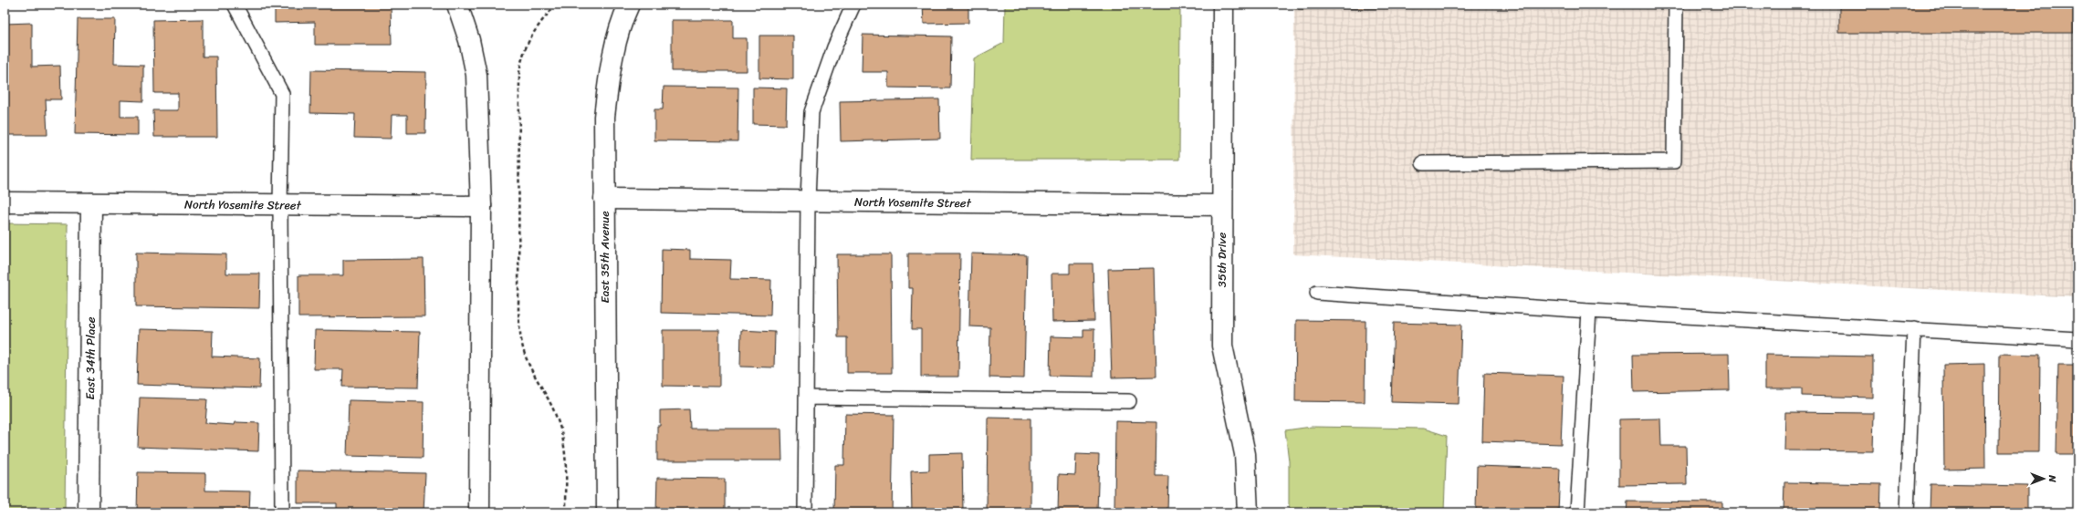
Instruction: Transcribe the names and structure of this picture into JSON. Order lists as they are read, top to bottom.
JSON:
{
  "streets": {
    "street": [
      "North Yosemite Street",
      "East 35th Avenue",
      "35th Drive",
      "East 34th Place"
    ]
  },
  "crossings": [
    ["North Yosemite Street", "East 35th Avenue"],
    ["North Yosemite Street", "35th Drive"],
    ["North Yosemite Street", "East 34th Place"]
  ],
  "north": "right"
}
